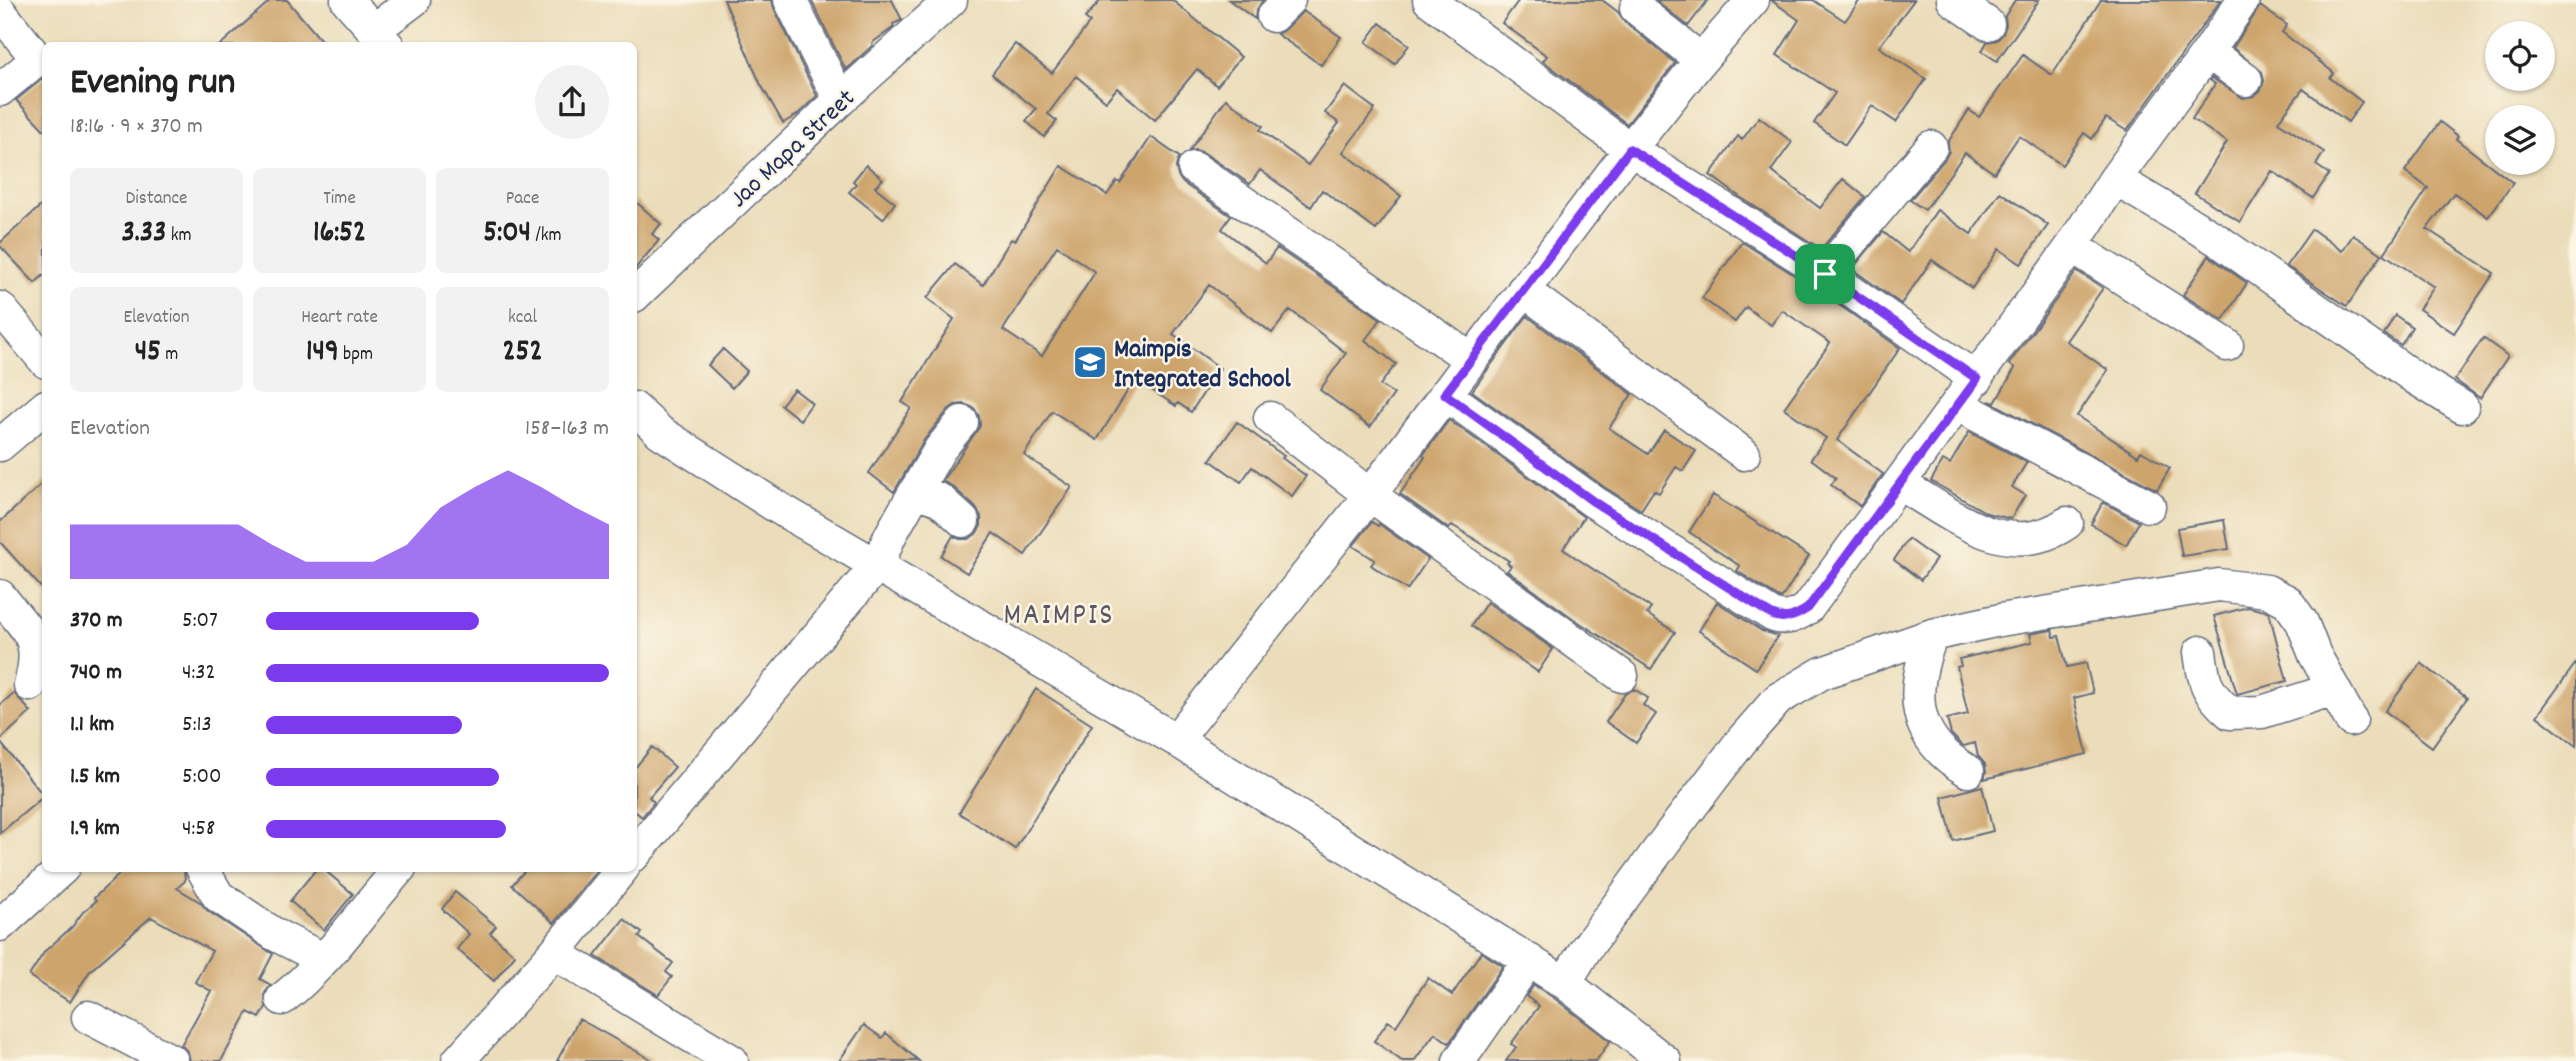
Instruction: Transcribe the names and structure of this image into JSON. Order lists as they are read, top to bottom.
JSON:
{
  "streets": {
    "street": ["Jao Mapa Street"]
  },
  "districts": ["MAIMPIS"],
  "places": {
    "school or university": ["Maimpis Integrated School"]
  },
  "page": {
    "heading": ["Evening run", "18:16 · 9 × 370 m"],
    "stats": [
      ["Distance", "3.33 km"],
      ["Time", "16:52"],
      ["Pace", "5:04 /km"],
      ["Elevation", "45 m"],
      ["Heart rate", "149 bpm"],
      ["kcal", "252"]
    ],
    "chart": ["Elevation", "158–163 m"],
    "list": [
      {
        "name": "370 m",
        "note": "5:07"
      },
      {
        "name": "740 m",
        "note": "4:32"
      },
      {
        "name": "1.1 km",
        "note": "5:13"
      },
      {
        "name": "1.5 km",
        "note": "5:00"
      },
      {
        "name": "1.9 km",
        "note": "4:58"
      }
    ]
  }
}
